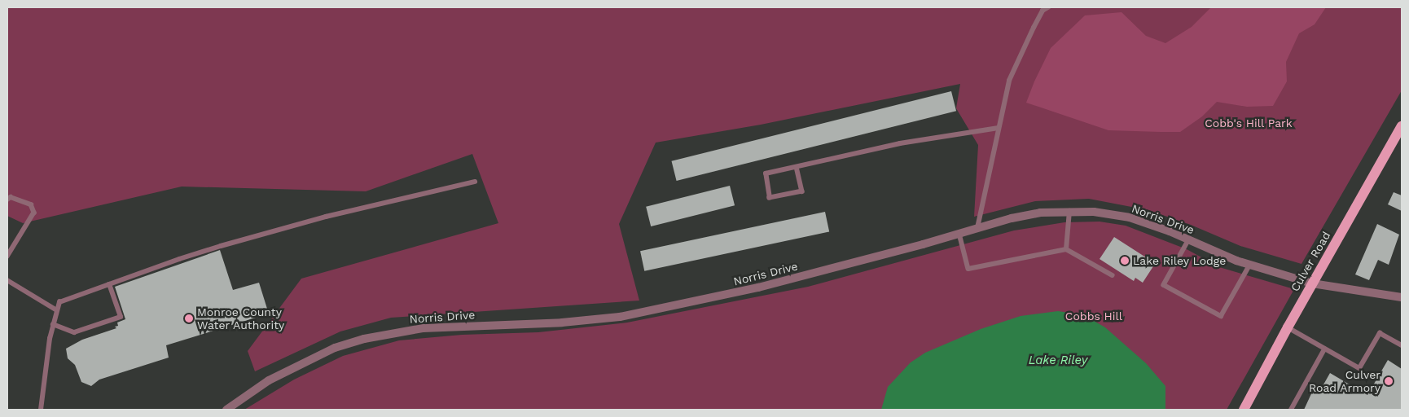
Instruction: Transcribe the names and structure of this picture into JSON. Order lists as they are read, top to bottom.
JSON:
{
  "streets": {
    "main road": ["Culver Road"],
    "street": ["Norris Drive"]
  },
  "crossings": [
    ["Norris Drive", "Culver Road"]
  ],
  "water": ["Lake Riley"],
  "parks": ["Cobb's Hill Park", "Cobbs Hill"],
  "places": ["Lake Riley Lodge", "Monroe County Water Authority", "Culver Road Armory"]
}
